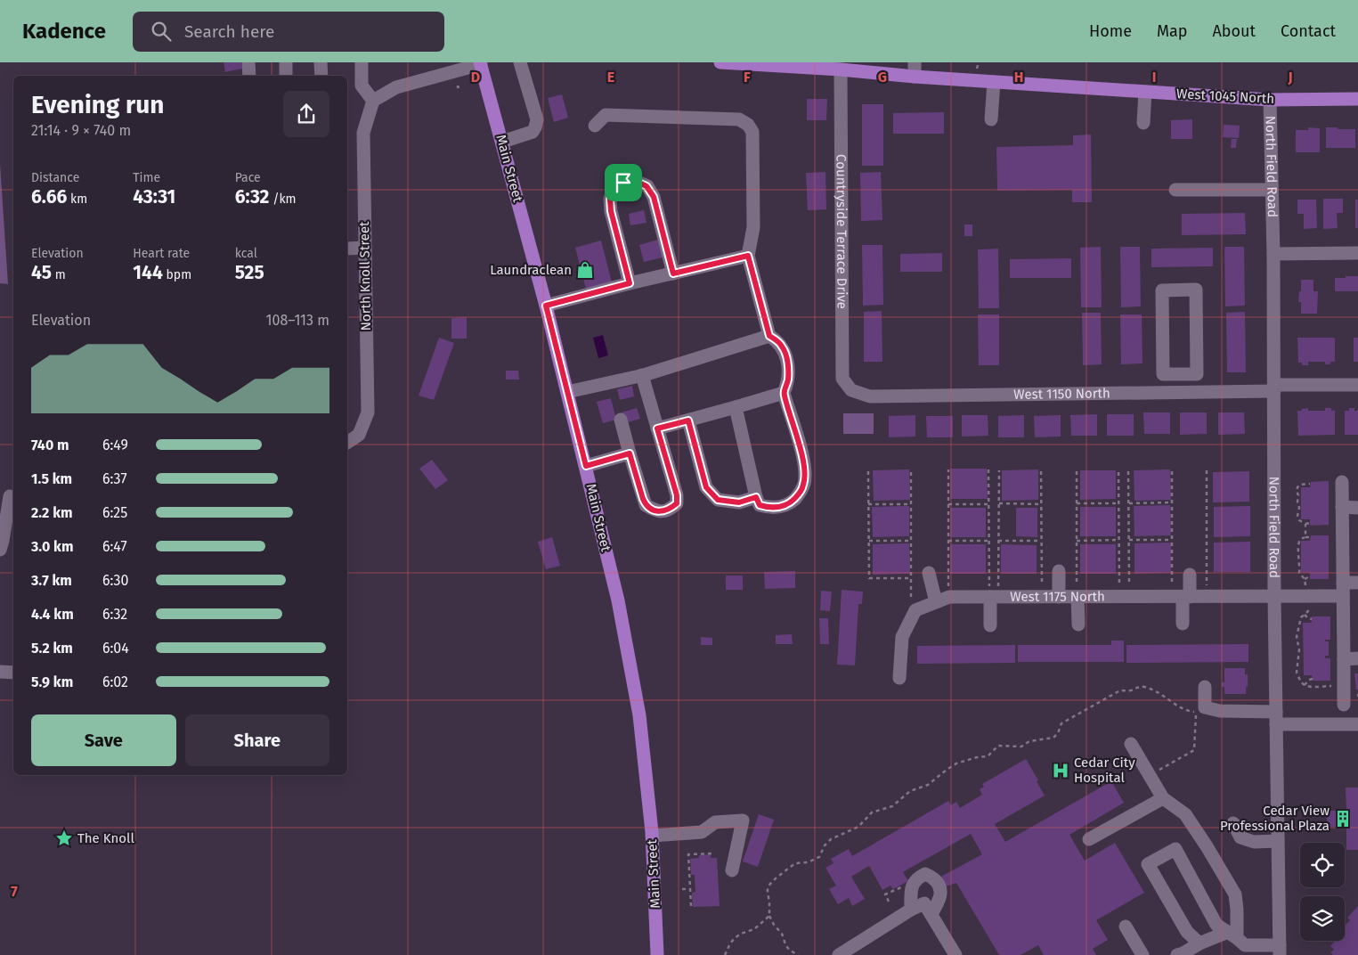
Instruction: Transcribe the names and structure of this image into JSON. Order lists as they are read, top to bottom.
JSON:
{
  "streets": {
    "main road": ["West 1045 North", "Main Street"],
    "street": [
      "North Field Road",
      "Countryside Terrace Drive",
      "North Knoll Street",
      "West 1150 North",
      "West 1175 North"
    ]
  },
  "crossings": [
    ["West 1045 North", "North Field Road"],
    ["West 1045 North", "Countryside Terrace Drive"],
    ["North Field Road", "West 1150 North"],
    ["North Field Road", "West 1175 North"],
    ["Countryside Terrace Drive", "West 1150 North"]
  ],
  "places": {
    "shop": ["Laundraclean"],
    "hospital": ["Cedar City Hospital"],
    "building": ["Cedar View Professional Plaza"],
    "place": ["The Knoll"]
  },
  "page": {
    "header": "Kadence",
    "search": "Search here",
    "nav": [
      "Home",
      "Map",
      "About",
      "Contact"
    ],
    "heading": ["Evening run", "21:14 · 9 × 740 m"],
    "stats": [
      ["Distance", "6.66 km"],
      ["Time", "43:31"],
      ["Pace", "6:32 /km"],
      ["Elevation", "45 m"],
      ["Heart rate", "144 bpm"],
      ["kcal", "525"]
    ],
    "chart": ["Elevation", "108–113 m"],
    "list": [
      {
        "name": "740 m",
        "note": "6:49"
      },
      {
        "name": "1.5 km",
        "note": "6:37"
      },
      {
        "name": "2.2 km",
        "note": "6:25"
      },
      {
        "name": "3.0 km",
        "note": "6:47"
      },
      {
        "name": "3.7 km",
        "note": "6:30"
      },
      {
        "name": "4.4 km",
        "note": "6:32"
      },
      {
        "name": "5.2 km",
        "note": "6:04"
      },
      {
        "name": "5.9 km",
        "note": "6:02"
      }
    ],
    "buttons": ["Save", "Share"]
  },
  "grid": {
    "columns": [
      "D",
      "E",
      "F",
      "G",
      "H",
      "I",
      "J"
    ],
    "rows": ["7"]
  }
}
